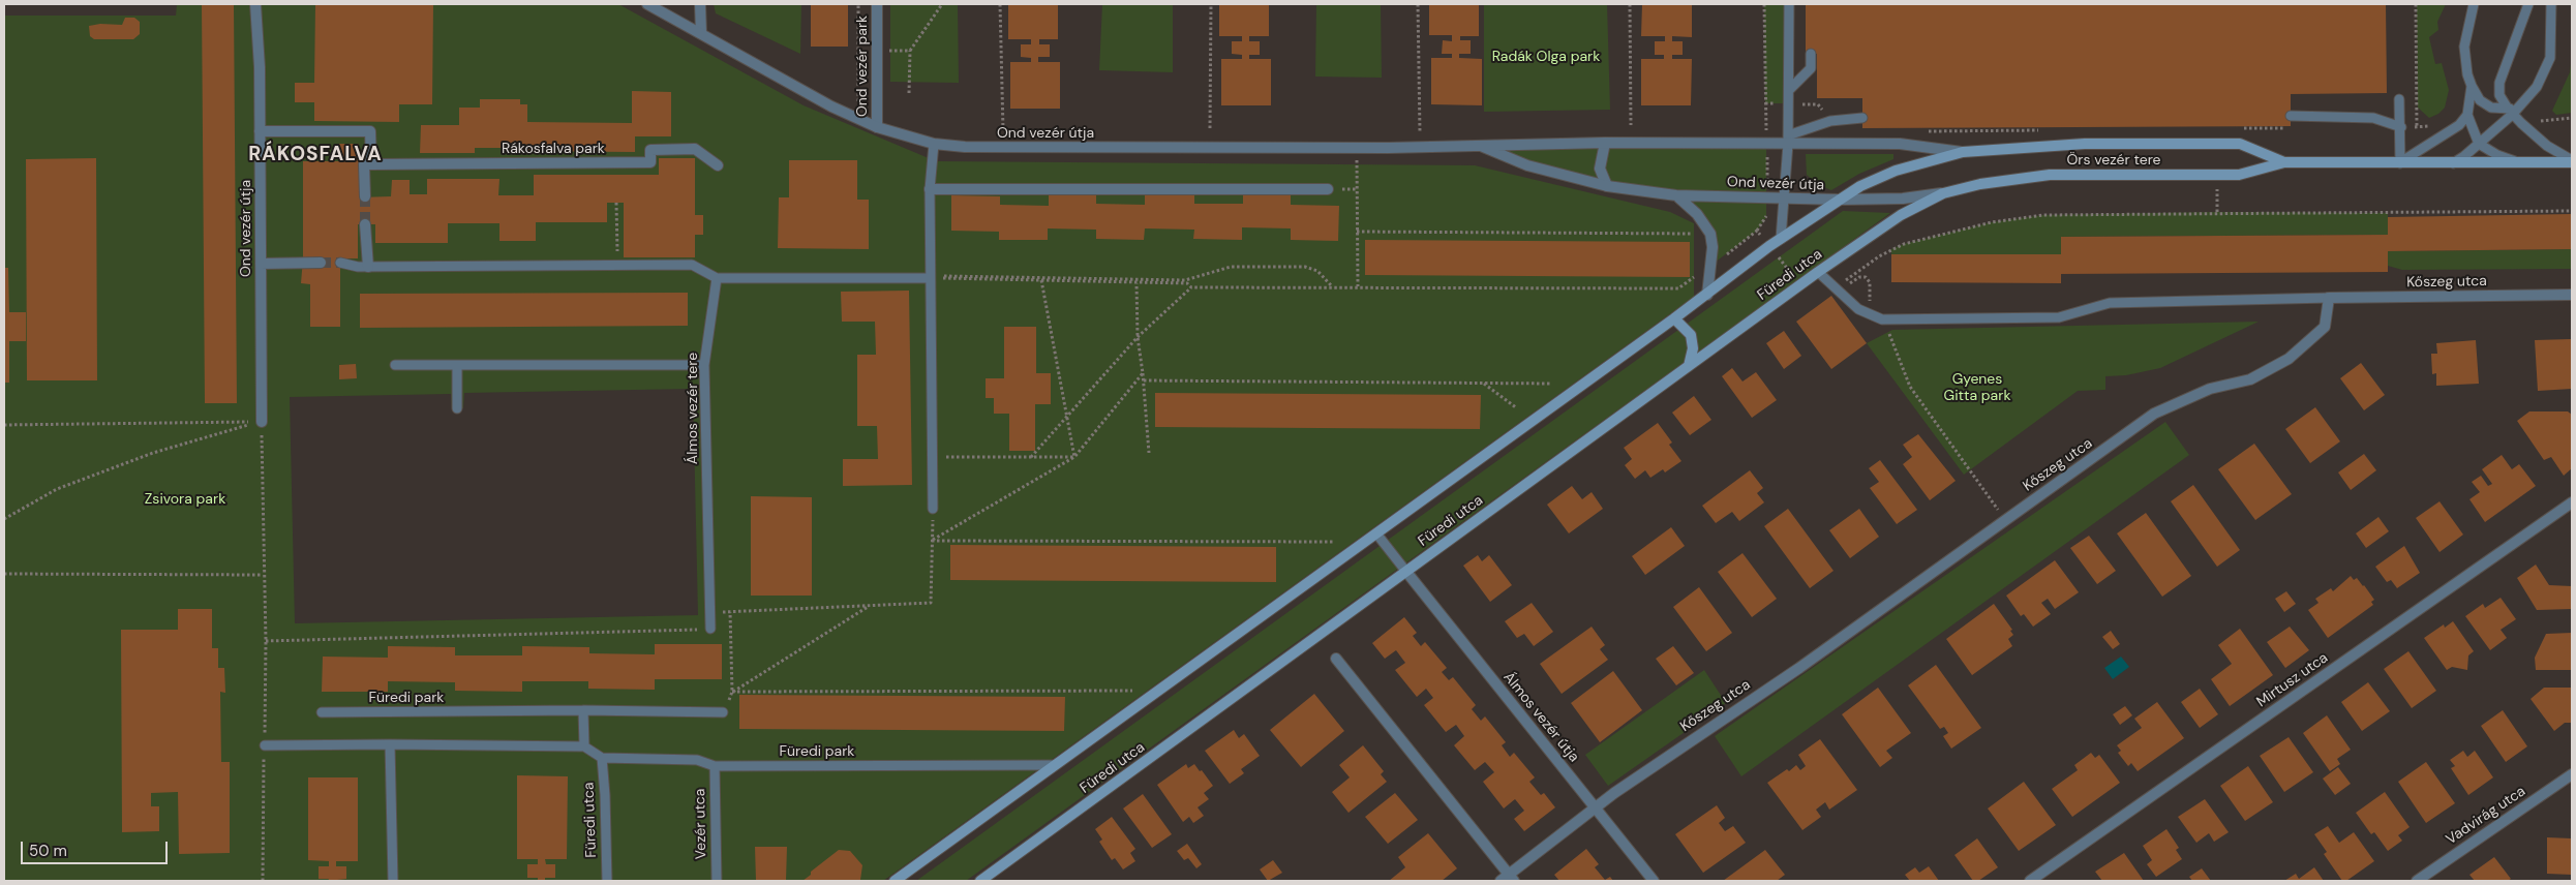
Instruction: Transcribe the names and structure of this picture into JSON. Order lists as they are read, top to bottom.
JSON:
{
  "streets": {
    "main road": ["Örs vezér tere", "Füredi utca"],
    "street": [
      "Ond vezér park",
      "Ond vezér útja",
      "Rákosfalva park",
      "Kőszeg utca",
      "Mirtusz utca",
      "Álmos vezér útja",
      "Vadvirág utca"
    ],
    "lane": ["Álmos vezér tere", "Füredi park", "Vezér utca"]
  },
  "crossings": [
    ["Ond vezér park", "Ond vezér útja"],
    ["Ond vezér útja", "Örs vezér tere"],
    ["Ond vezér útja", "Füredi utca"],
    ["Örs vezér tere", "Füredi utca"],
    ["Füredi utca", "Füredi park"],
    ["Füredi utca", "Álmos vezér útja"],
    ["Kőszeg utca", "Álmos vezér útja"],
    ["Füredi park", "Vezér utca"]
  ],
  "districts": ["RÁKOSFALVA"],
  "parks": ["Radák Olga park", "Gyenes Gitta park", "Zsivora park"],
  "scale_bar": "50 m"
}
